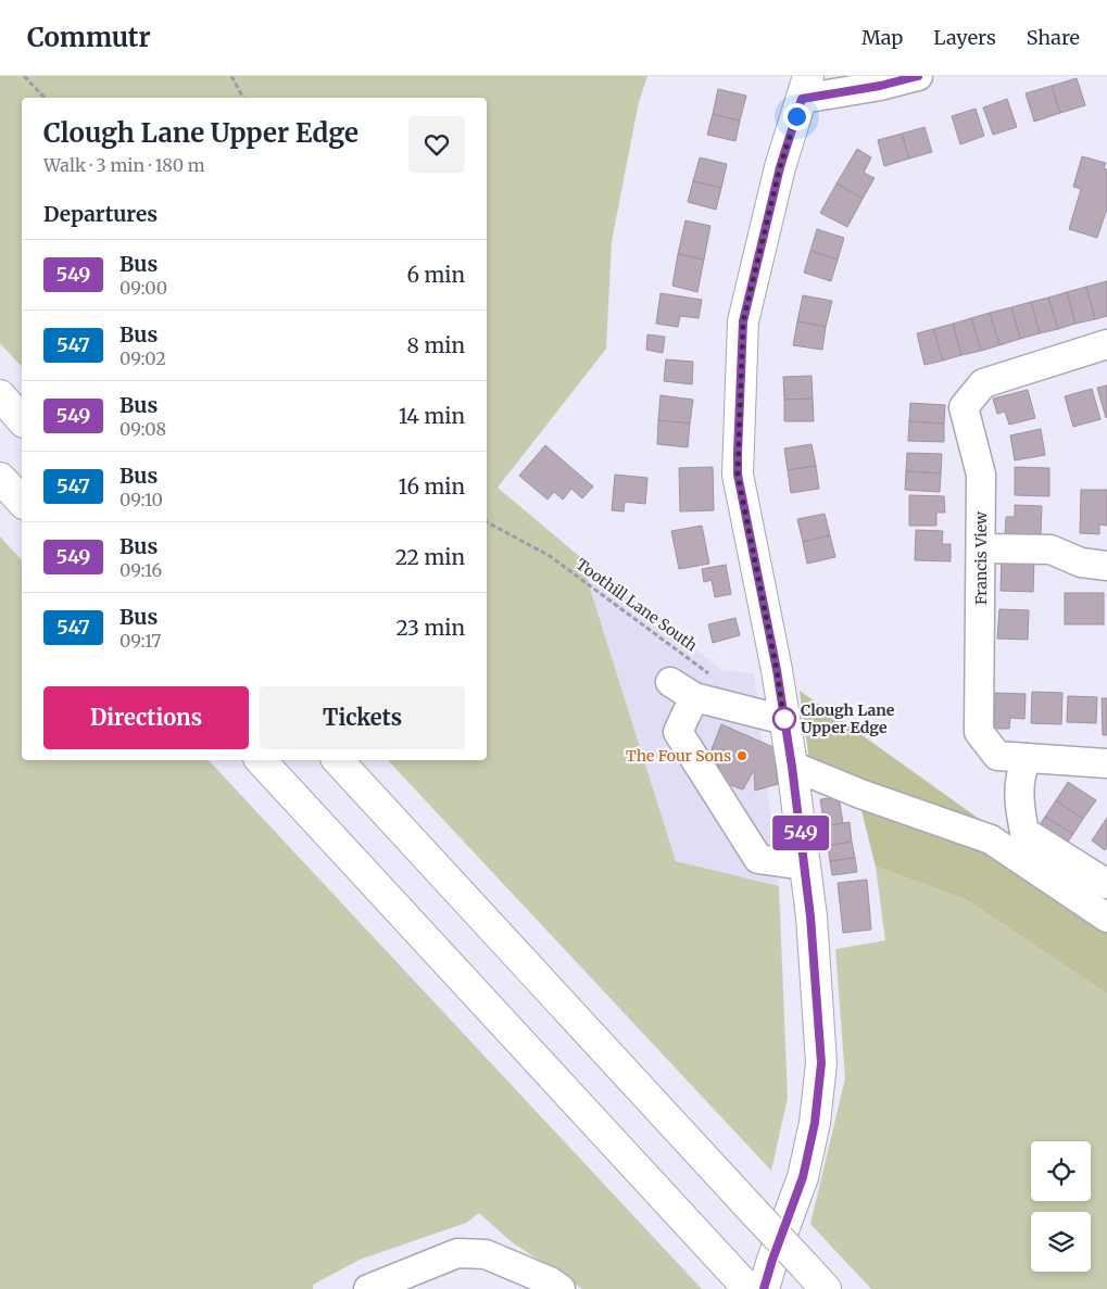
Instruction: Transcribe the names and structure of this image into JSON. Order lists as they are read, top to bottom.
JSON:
{
  "streets": {
    "street": ["Francis View"],
    "path": ["Toothill Lane South"]
  },
  "places": ["Clough Lane Upper Edge", "The Four Sons"],
  "lines": ["bus line 549"],
  "page": {
    "header": "Commutr",
    "nav": ["Map", "Layers", "Share"],
    "on_map": "549",
    "heading": [
      ["Clough Lane Upper Edge", "Walk · 3 min · 180 m"],
      "Departures"
    ],
    "list": [
      {
        "mark": "549",
        "name": "Bus",
        "note": "09:00",
        "value": "6 min"
      },
      {
        "mark": "547",
        "name": "Bus",
        "note": "09:02",
        "value": "8 min"
      },
      {
        "mark": "549",
        "name": "Bus",
        "note": "09:08",
        "value": "14 min"
      },
      {
        "mark": "547",
        "name": "Bus",
        "note": "09:10",
        "value": "16 min"
      },
      {
        "mark": "549",
        "name": "Bus",
        "note": "09:16",
        "value": "22 min"
      },
      {
        "mark": "547",
        "name": "Bus",
        "note": "09:17",
        "value": "23 min"
      }
    ],
    "buttons": ["Directions", "Tickets"]
  }
}
